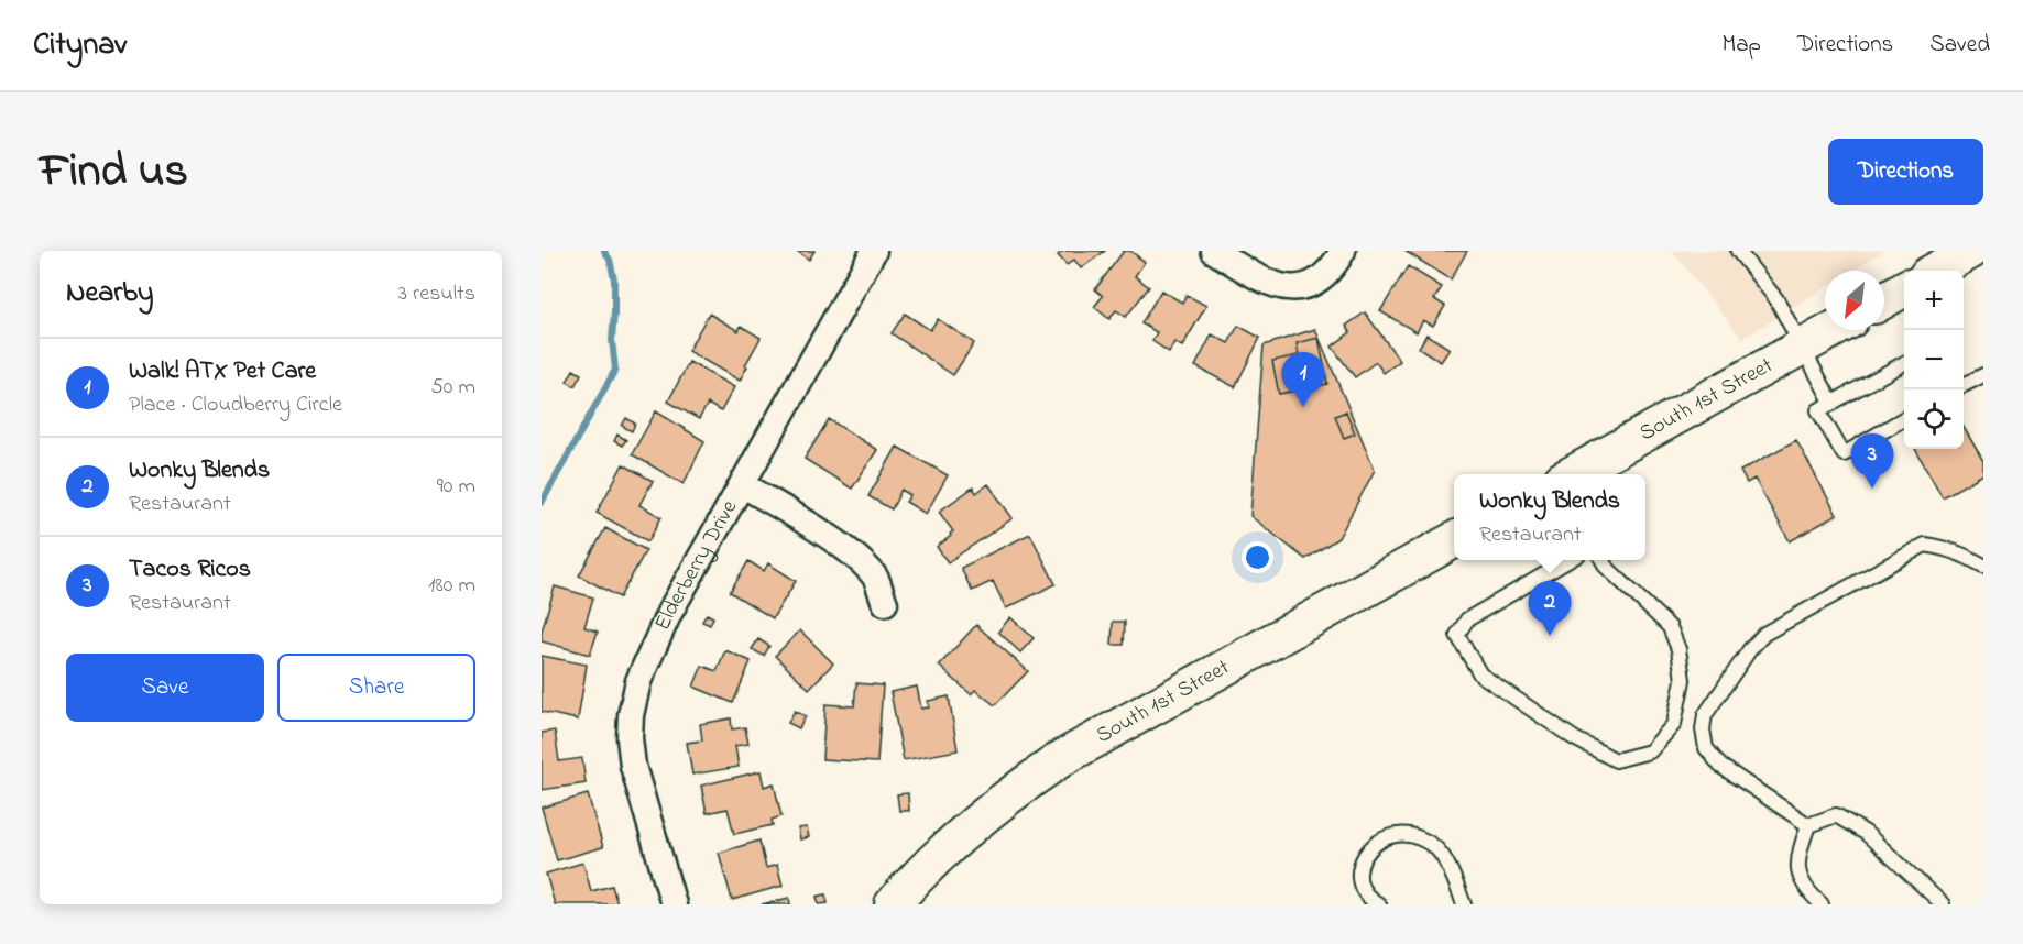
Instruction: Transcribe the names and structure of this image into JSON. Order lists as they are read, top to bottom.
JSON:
{
  "streets": {
    "main road": ["South 1st Street"],
    "street": ["Elderberry Drive"]
  },
  "north": "bottom left",
  "page": {
    "header": "Citynav",
    "nav": ["Map", "Directions", "Saved"],
    "title": "Find us",
    "buttons": [
      "Directions",
      ["Save", "Share"]
    ],
    "heading": ["Nearby", "3 results"],
    "map_buttons": ["+", "−"],
    "list": [
      {
        "mark": "1",
        "name": "Walk! ATX Pet Care",
        "note": "Place · Cloudberry Circle",
        "value": "50 m"
      },
      {
        "mark": "2",
        "name": "Wonky Blends",
        "note": "Restaurant",
        "value": "90 m"
      },
      {
        "mark": "3",
        "name": "Tacos Ricos",
        "note": "Restaurant",
        "value": "180 m"
      }
    ],
    "pins": ["1", "3", "2"],
    "popup": ["Wonky Blends", "Restaurant"]
  }
}
